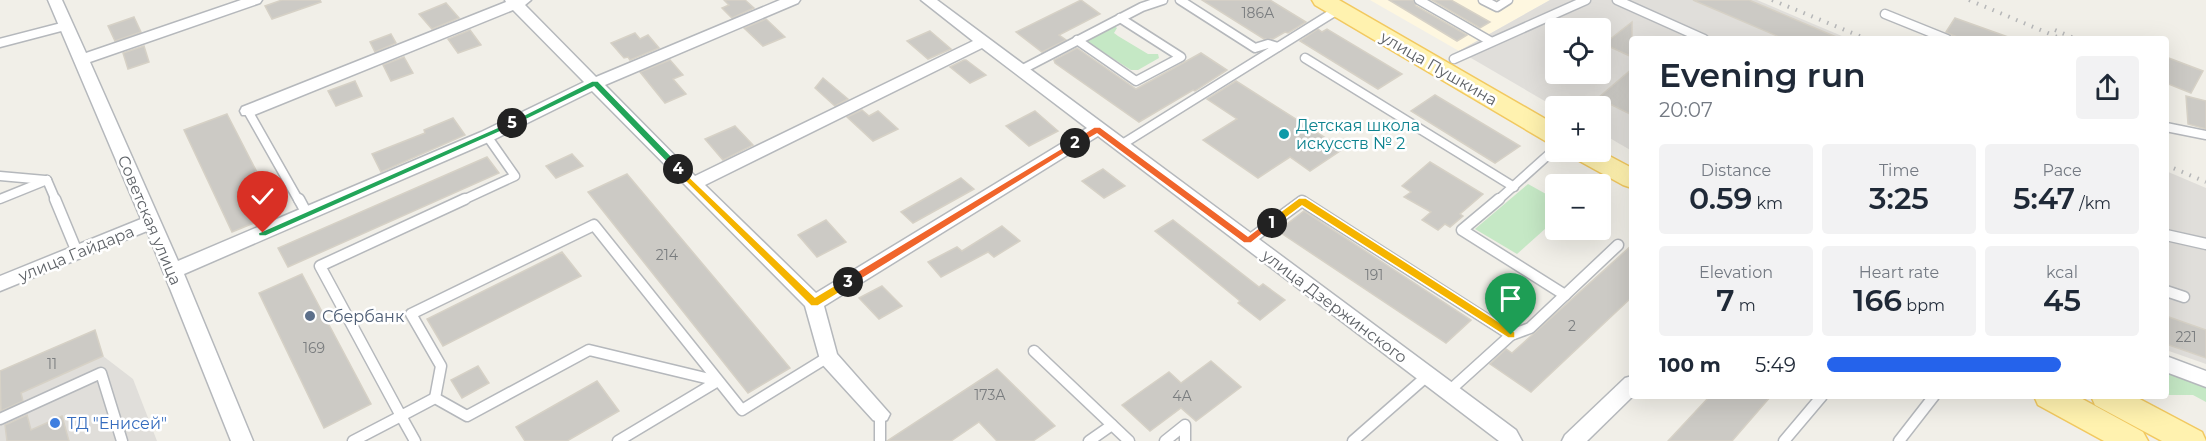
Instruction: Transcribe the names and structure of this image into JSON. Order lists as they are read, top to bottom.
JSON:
{
  "streets": {
    "main road": ["улица Пушкина"],
    "street": ["Советская улица", "улица Гайдара", "улица Дзержинского"]
  },
  "crossings": [
    ["Советская улица", "улица Гайдара"]
  ],
  "places": ["Детская школа искусств № 2", "Сбербанк", "ТД \"Енисей\""],
  "house_numbers": [
    "186А",
    "214",
    "191",
    "2",
    "221",
    "169",
    "11",
    "173А",
    "4А"
  ],
  "page": {
    "map_buttons": ["+", "−"],
    "heading": ["Evening run", "20:07"],
    "pins": [
      "5",
      "2",
      "4",
      "1",
      "3"
    ],
    "stats": [
      ["Distance", "0.59 km"],
      ["Time", "3:25"],
      ["Pace", "5:47 /km"],
      ["Elevation", "7 m"],
      ["Heart rate", "166 bpm"],
      ["kcal", "45"]
    ],
    "list": [
      {
        "name": "100 m",
        "note": "5:49"
      }
    ]
  }
}
